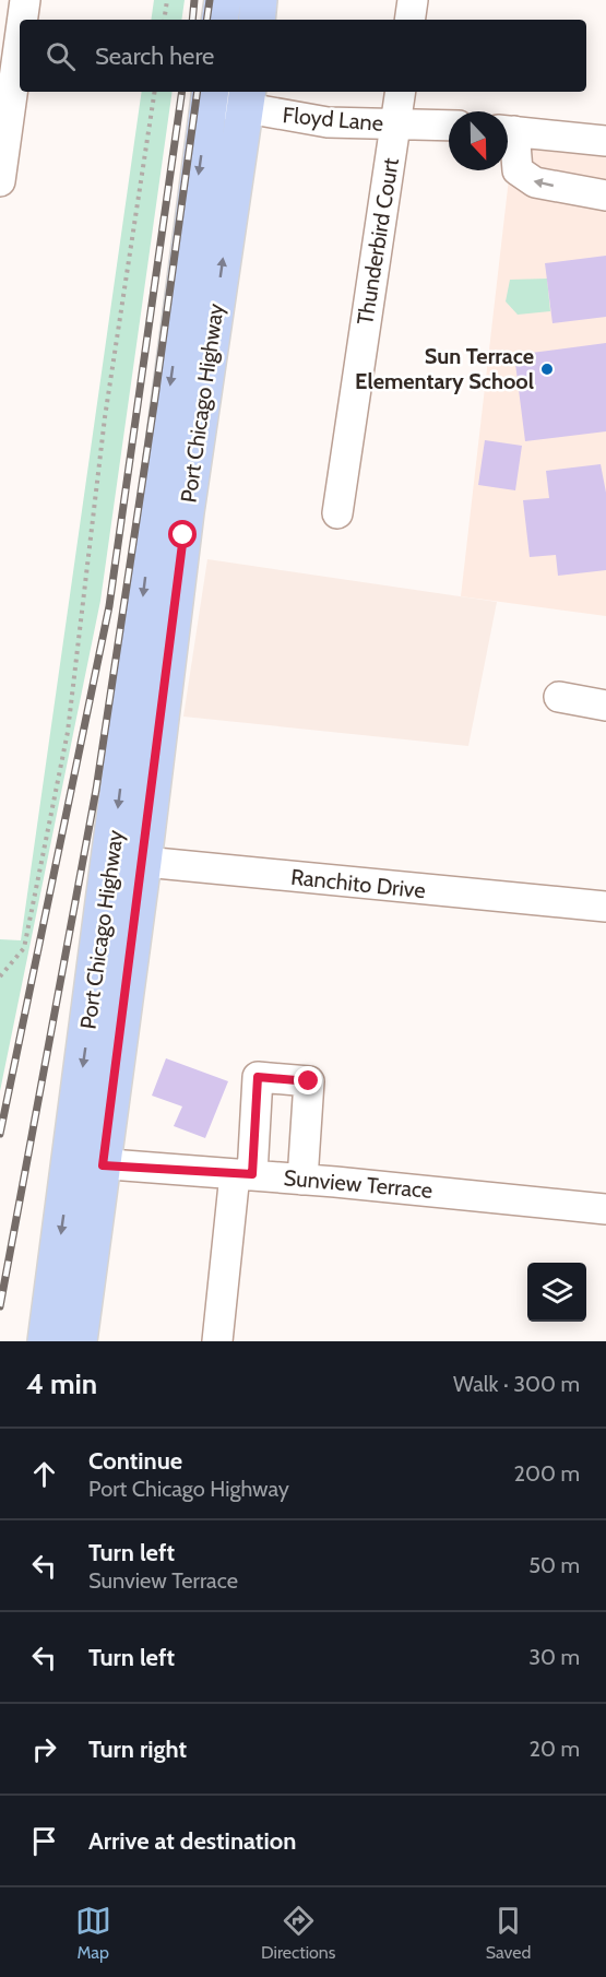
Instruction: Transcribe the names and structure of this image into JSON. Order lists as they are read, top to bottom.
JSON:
{
  "streets": {
    "main road": ["Port Chicago Highway"],
    "street": [
      "Floyd Lane",
      "Thunderbird Court",
      "Ranchito Drive",
      "Sunview Terrace"
    ]
  },
  "crossings": [
    ["Floyd Lane", "Thunderbird Court"],
    ["Floyd Lane", "Port Chicago Highway"],
    ["Port Chicago Highway", "Ranchito Drive"],
    ["Port Chicago Highway", "Sunview Terrace"]
  ],
  "places": ["Sun Terrace Elementary School"],
  "north": "bottom",
  "page": {
    "search": "Search here",
    "heading": ["4 min", "Walk · 300 m"],
    "list": [
      ["Continue", "Port Chicago Highway", "200 m"],
      ["Turn left", "Sunview Terrace", "50 m"],
      ["Turn left", "30 m"],
      ["Turn right", "20 m"],
      "Arrive at destination"
    ],
    "nav": ["Map", "Directions", "Saved"]
  }
}
